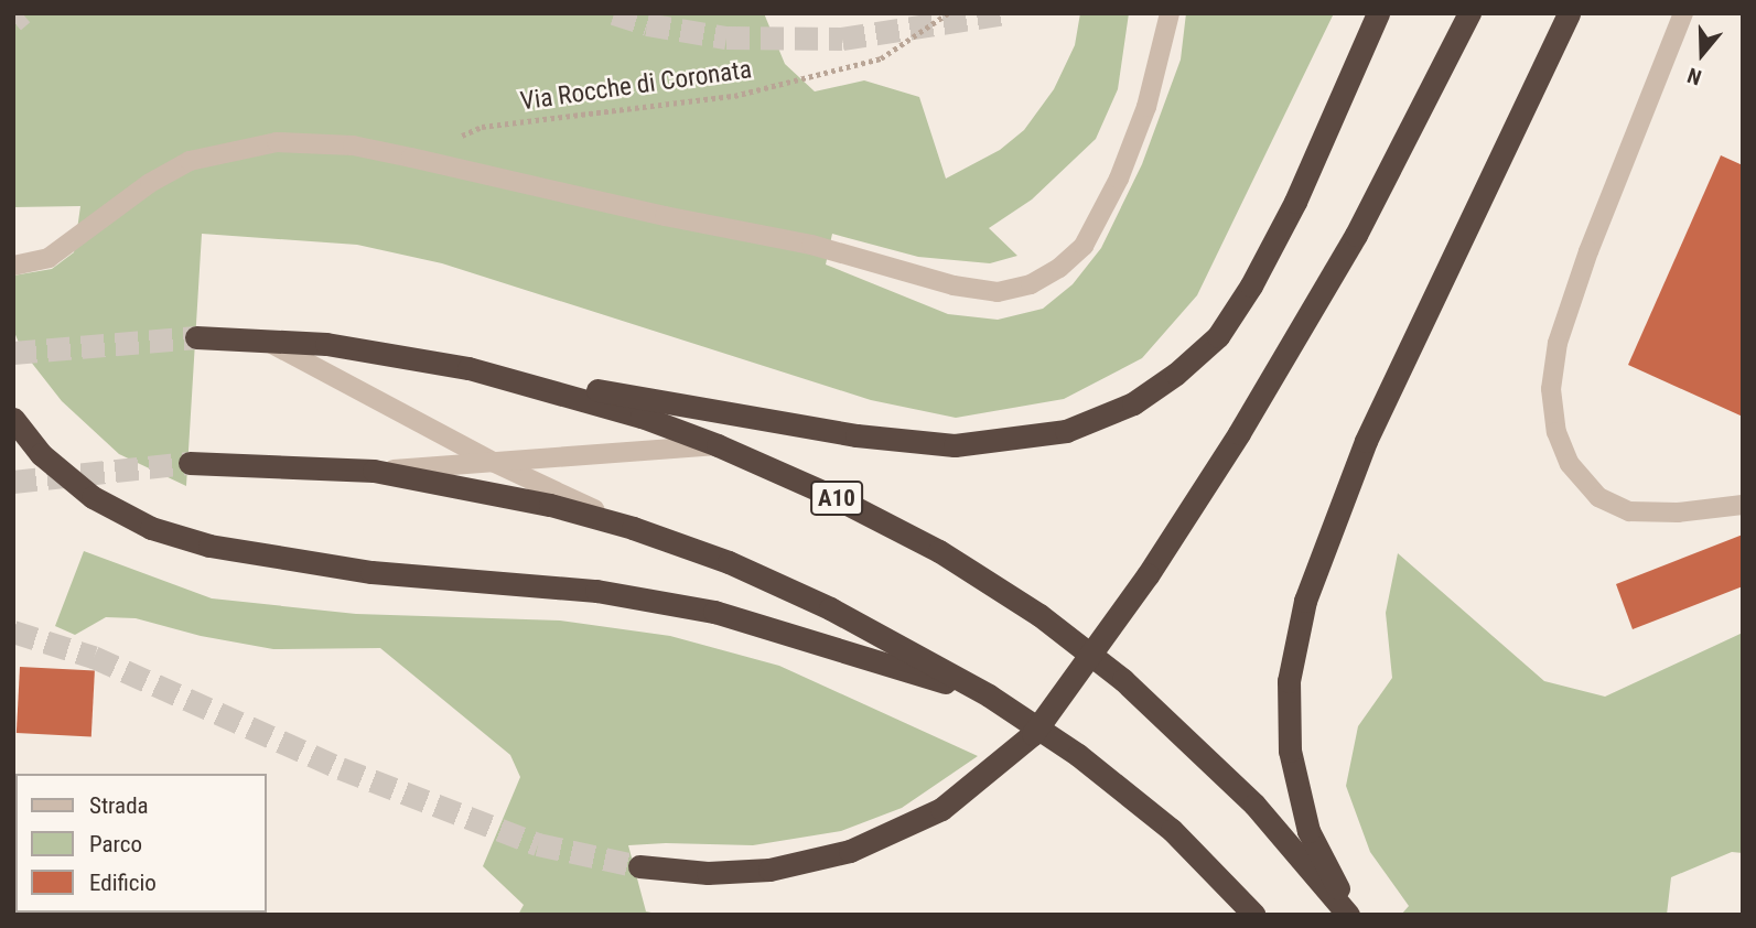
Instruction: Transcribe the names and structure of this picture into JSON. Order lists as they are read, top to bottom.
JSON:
{
  "streets": {
    "highway": ["A10"],
    "path": ["Via Rocche di Coronata"]
  },
  "legend": ["Strada", "Parco", "Edificio"],
  "north": "bottom"
}
